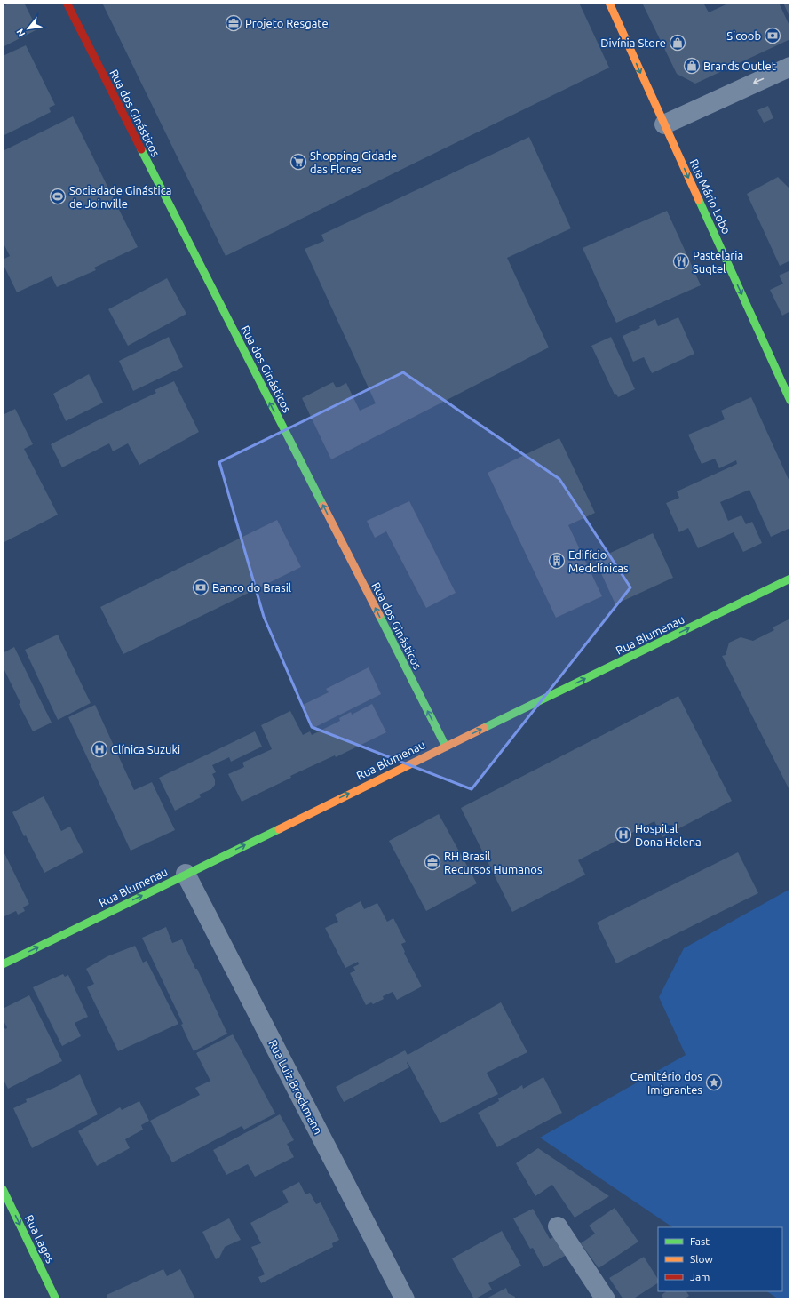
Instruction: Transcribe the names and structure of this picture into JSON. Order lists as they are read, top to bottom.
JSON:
{
  "streets": {
    "main road": [
      "Rua dos Ginásticos",
      "Rua Mário Lobo",
      "Rua Blumenau",
      "Rua Lages"
    ],
    "street": ["Rua Luiz Brockmann"]
  },
  "crossings": [
    ["Rua dos Ginásticos", "Rua Blumenau"],
    ["Rua Blumenau", "Rua Luiz Brockmann"]
  ],
  "one_way": [
    "Rua dos Ginásticos",
    "Rua Mário Lobo",
    "Rua Blumenau",
    "Rua Lages"
  ],
  "places": {
    "office": ["Projeto Resgate", "RH Brasil Recursos Humanos"],
    "bank": ["Sicoob", "Banco do Brasil"],
    "shop": ["Divínia Store", "Brands Outlet"],
    "supermarket": ["Shopping Cidade das Flores"],
    "sports": ["Sociedade Ginástica de Joinville"],
    "restaurant": ["Pastelaria Suqtel"],
    "building": ["Edifício Medclínicas"],
    "hospital": ["Clínica Suzuki", "Hospital Dona Helena"],
    "place": ["Cemitério dos Imigrantes"]
  },
  "legend": ["Fast", "Slow", "Jam"],
  "north": "bottom left"
}
